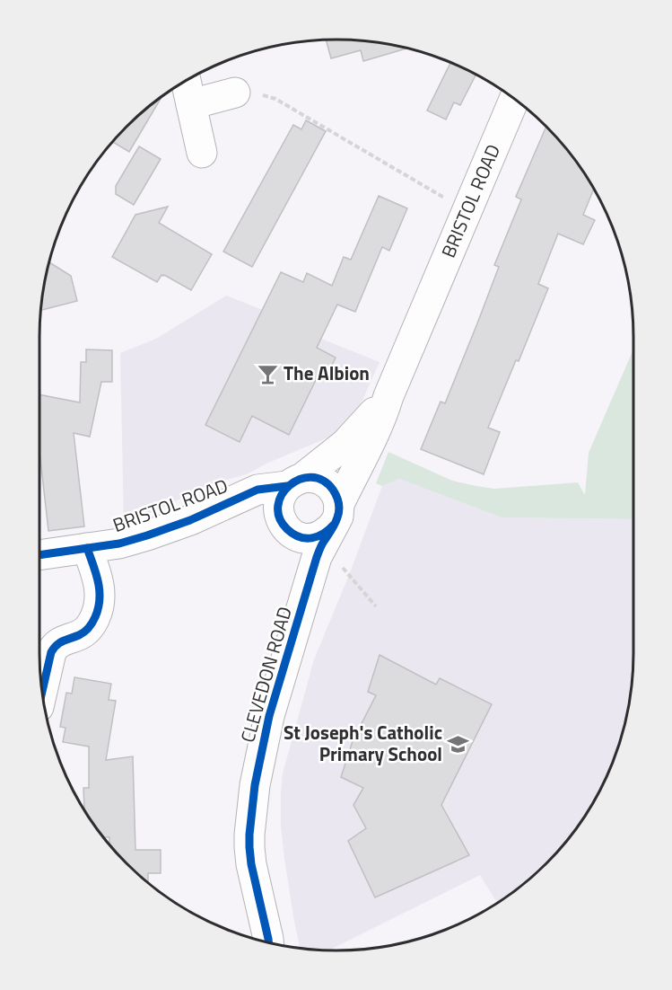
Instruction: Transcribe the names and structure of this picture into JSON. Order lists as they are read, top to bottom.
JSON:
{
  "streets": {
    "main road": ["BRISTOL ROAD", "CLEVEDON ROAD"]
  },
  "crossings": [
    ["BRISTOL ROAD", "CLEVEDON ROAD"]
  ],
  "places": {
    "bar": ["The Albion"],
    "school or university": ["St Joseph's Catholic Primary School"]
  }
}
